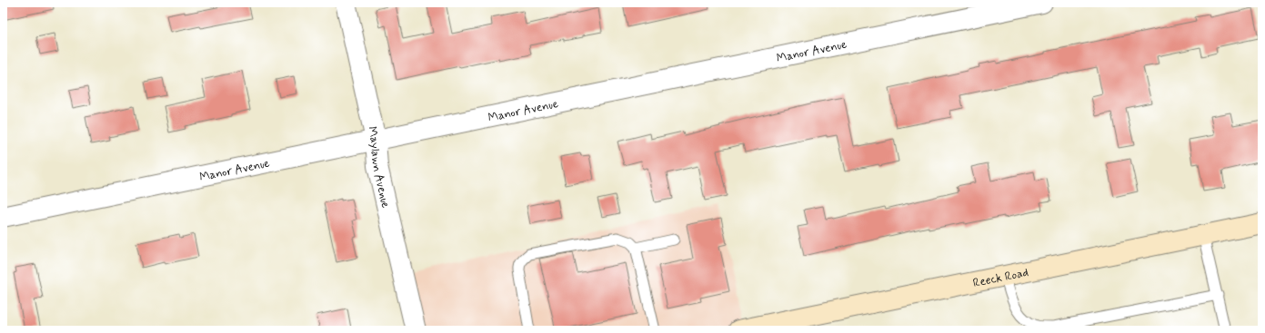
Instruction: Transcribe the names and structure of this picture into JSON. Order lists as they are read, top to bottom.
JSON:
{
  "streets": {
    "street": ["Manor Avenue", "Maylawn Avenue", "Reeck Road"]
  },
  "crossings": [
    ["Manor Avenue", "Maylawn Avenue"]
  ]
}
